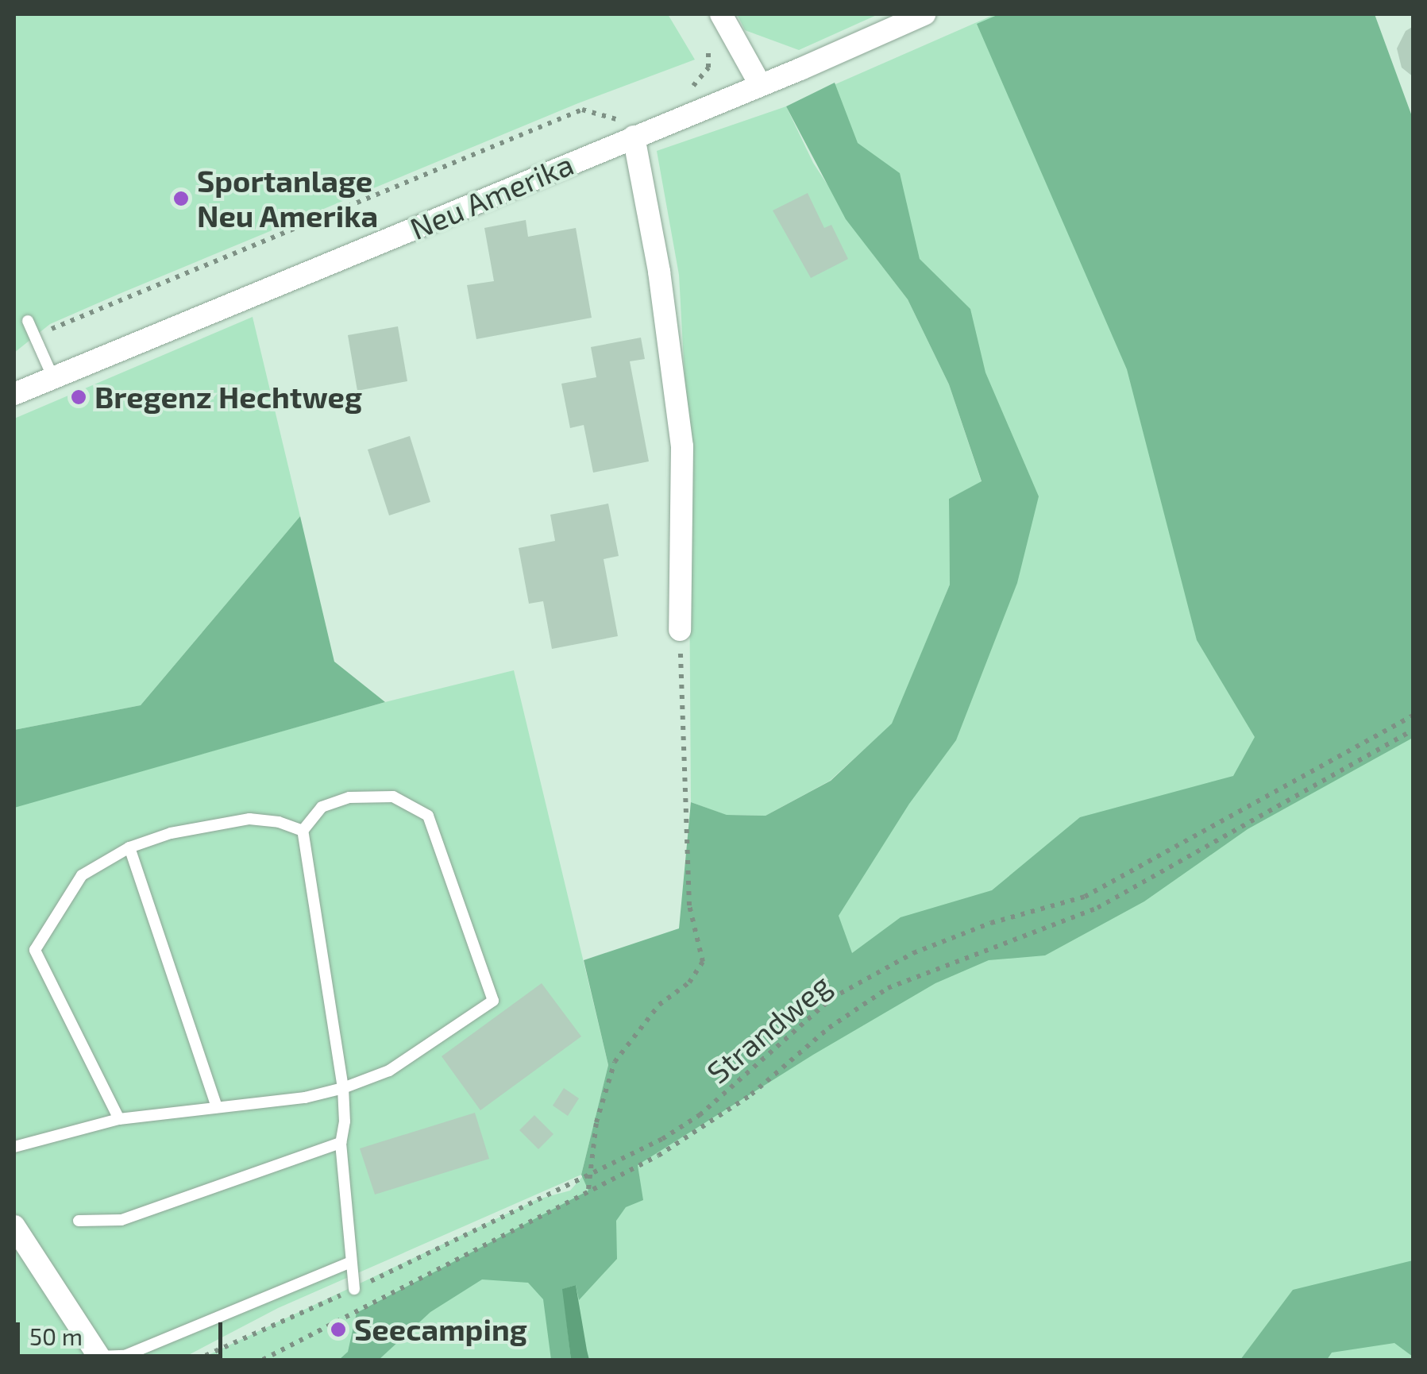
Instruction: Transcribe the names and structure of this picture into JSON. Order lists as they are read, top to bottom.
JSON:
{
  "streets": {
    "street": ["Neu Amerika"],
    "path": ["Strandweg"]
  },
  "places": ["Sportanlage Neu Amerika", "Bregenz Hechtweg", "Seecamping"],
  "scale_bar": "50 m"
}
